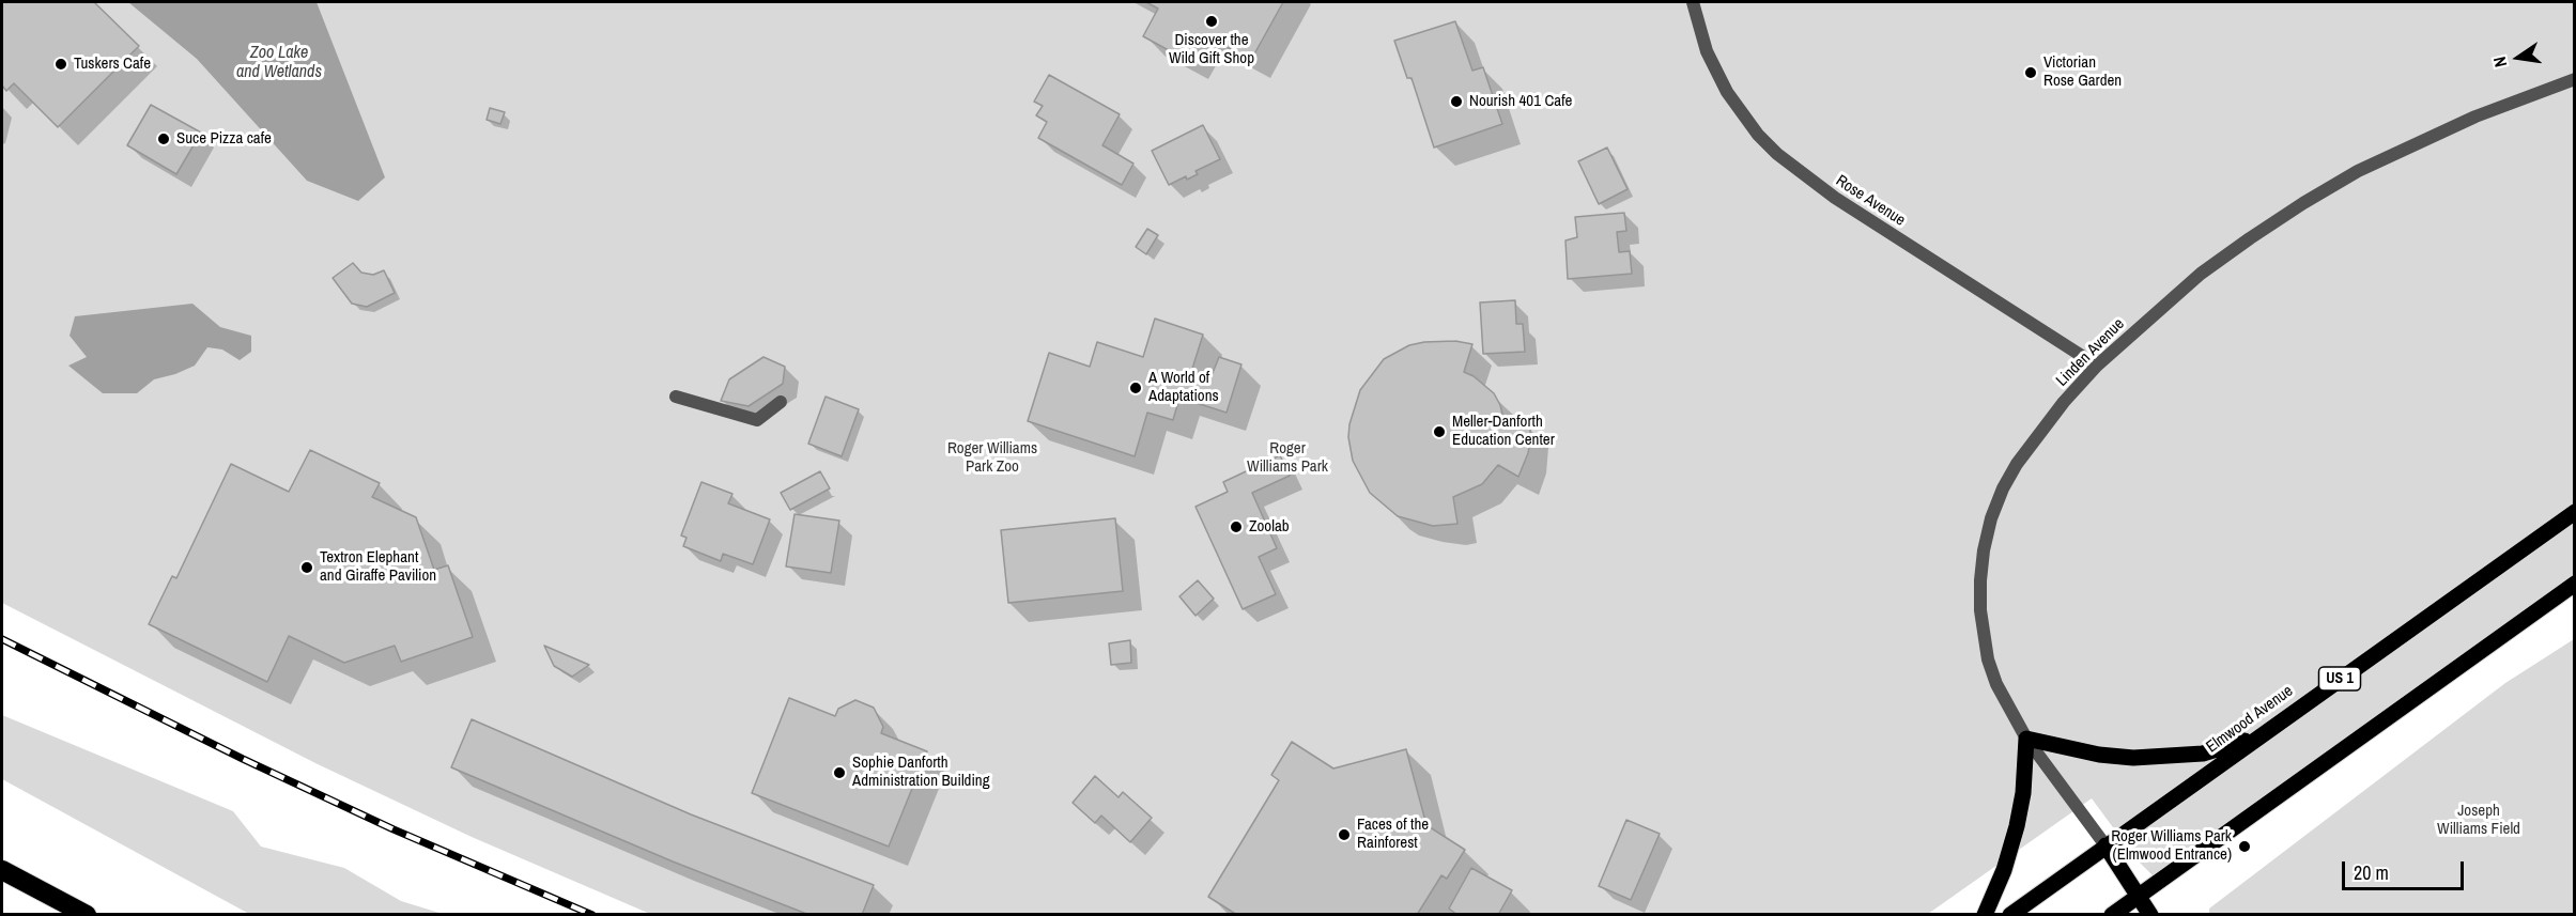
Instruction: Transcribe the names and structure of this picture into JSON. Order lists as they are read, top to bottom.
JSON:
{
  "streets": {
    "main road": ["US 1", "Elmwood Avenue"],
    "street": ["Rose Avenue", "Linden Avenue"]
  },
  "crossings": [
    ["Rose Avenue", "Linden Avenue"],
    ["Linden Avenue", "Elmwood Avenue"]
  ],
  "water": ["Zoo Lake and Wetlands"],
  "parks": ["Roger Williams Park Zoo", "Roger Williams Park", "Joseph Williams Field"],
  "places": [
    "Discover the Wild Gift Shop",
    "Tuskers Cafe",
    "Victorian Rose Garden",
    "Nourish 401 Cafe",
    "Suce Pizza cafe",
    "A World of Adaptations",
    "Meller-Danforth Education Center",
    "Zoolab",
    "Textron Elephant and Giraffe Pavilion",
    "Sophie Danforth Administration Building",
    "Faces of the Rainforest",
    "Roger Williams Park (Elmwood Entrance)"
  ],
  "scale_bar": "20 m",
  "north": "left"
}
